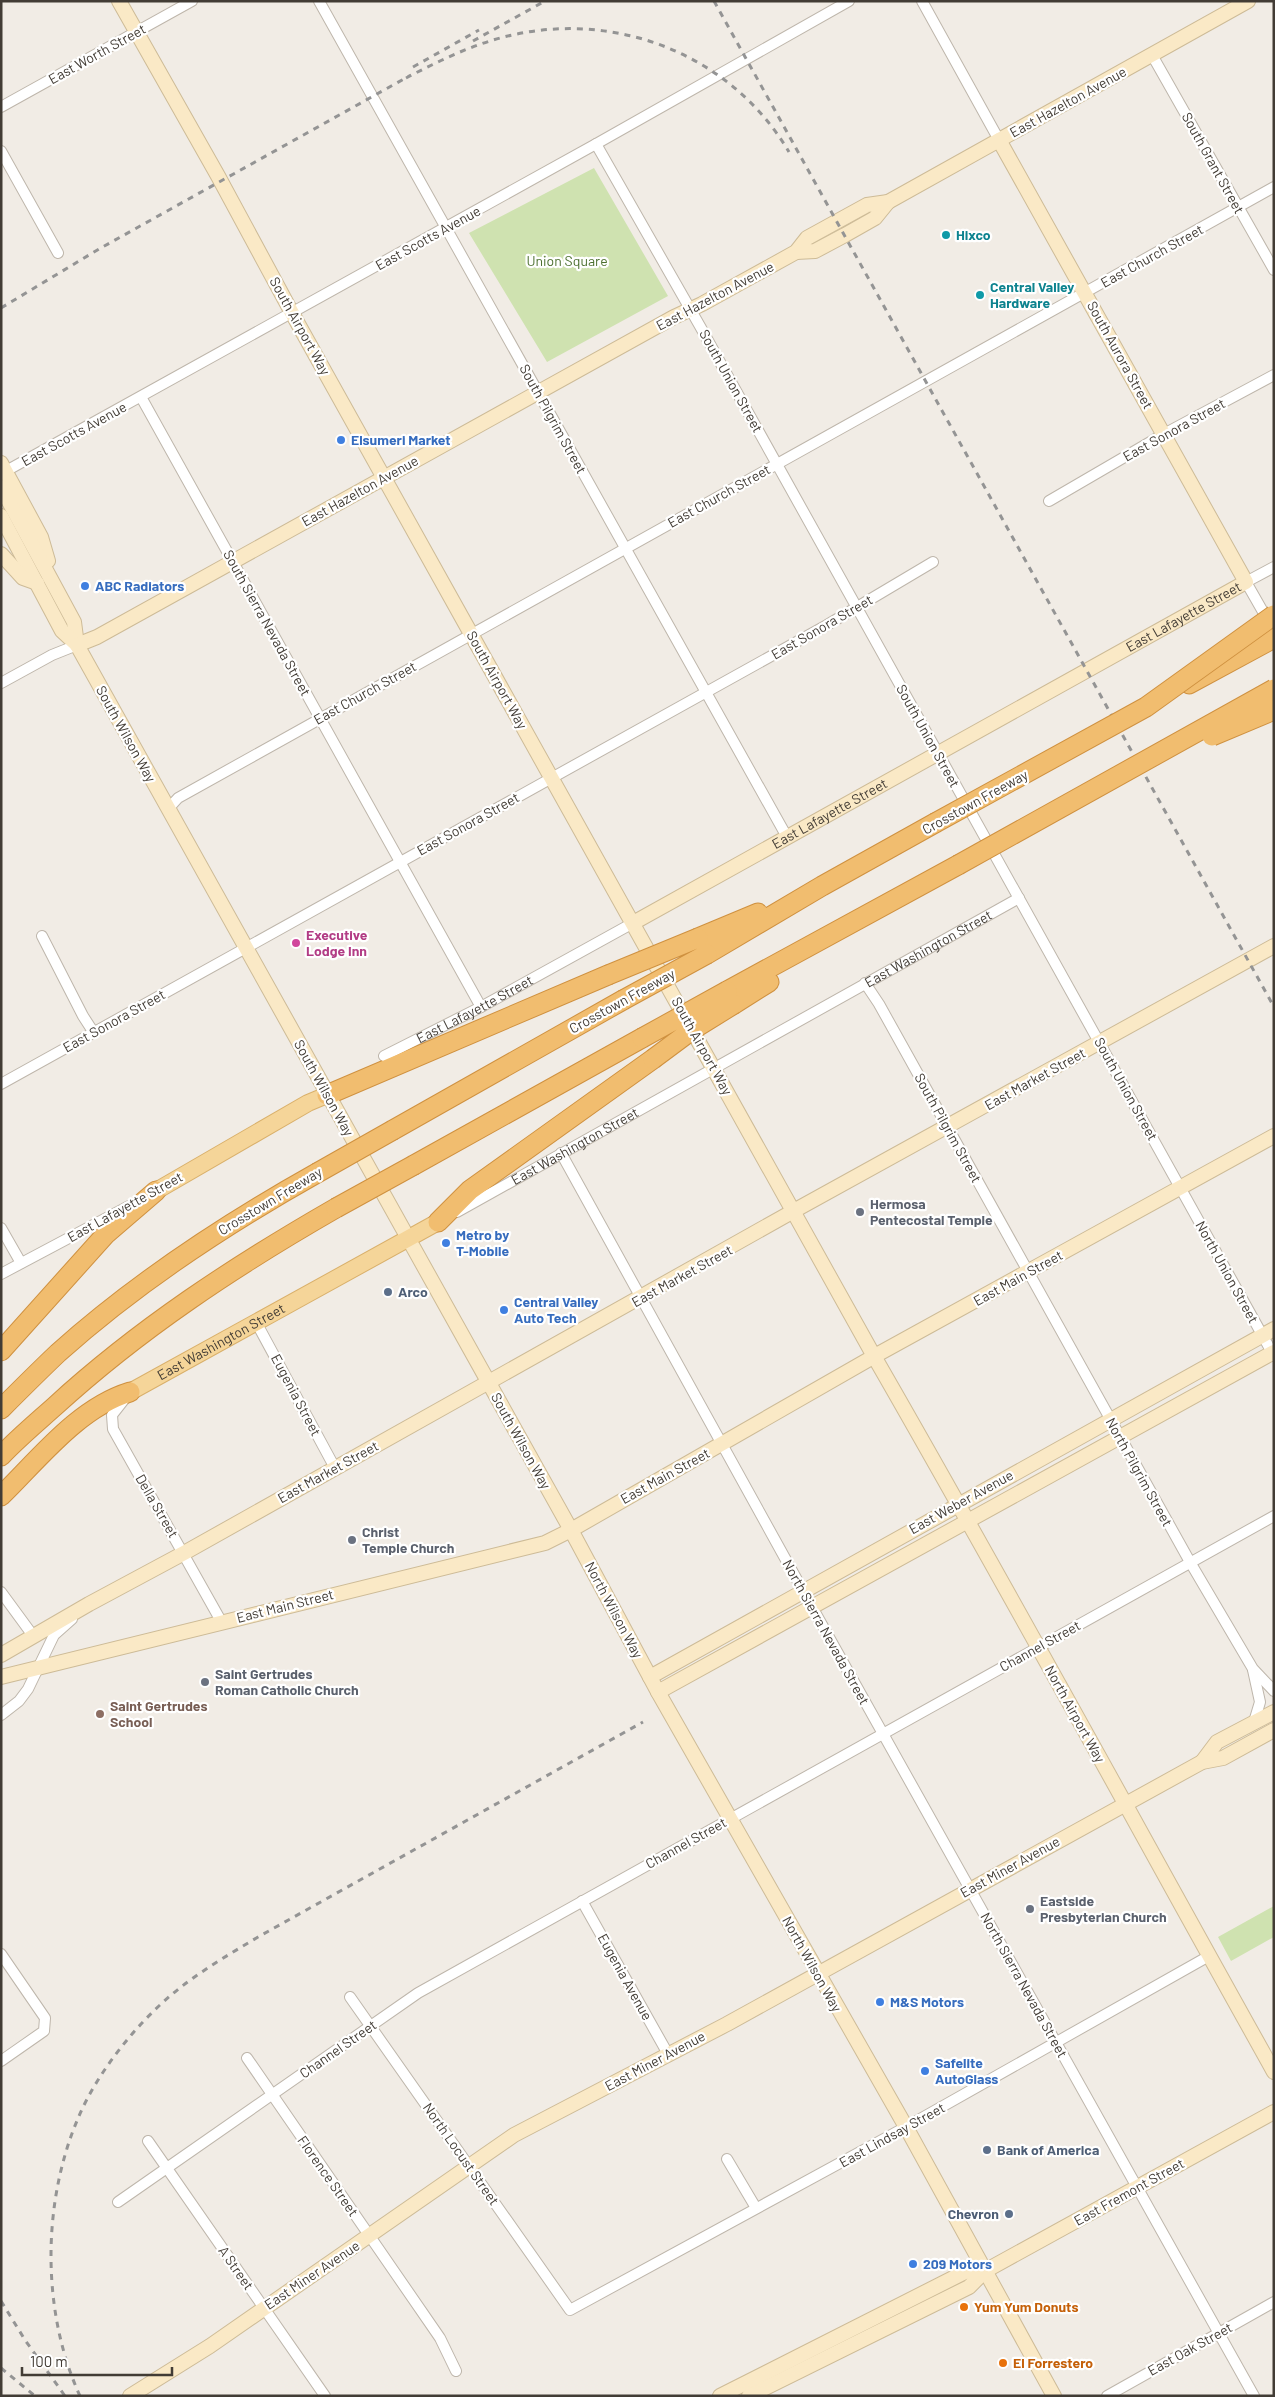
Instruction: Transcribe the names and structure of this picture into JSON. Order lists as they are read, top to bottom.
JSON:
{
  "streets": {
    "highway": ["Crosstown Freeway"],
    "main road": [
      "East Hazelton Avenue",
      "South Airport Way",
      "South Aurora Street",
      "East Lafayette Street",
      "South Wilson Way",
      "East Washington Street",
      "East Market Street",
      "East Main Street",
      "East Weber Avenue",
      "North Wilson Way",
      "North Airport Way",
      "East Miner Avenue",
      "East Fremont Street"
    ],
    "street": [
      "East Worth Street",
      "South Grant Street",
      "East Scotts Avenue",
      "East Church Street",
      "South Union Street",
      "South Pilgrim Street",
      "East Sonora Street",
      "South Sierra Nevada Street",
      "North Union Street",
      "Eugenia Street",
      "North Pilgrim Street",
      "Della Street",
      "North Sierra Nevada Street",
      "Channel Street",
      "Eugenia Avenue",
      "East Lindsay Street",
      "North Locust Street",
      "Florence Street",
      "A Street",
      "East Oak Street"
    ]
  },
  "crossings": [
    ["East Worth Street", "South Airport Way"],
    ["East Hazelton Avenue", "South Grant Street"],
    ["East Hazelton Avenue", "South Airport Way"],
    ["East Hazelton Avenue", "South Aurora Street"],
    ["East Hazelton Avenue", "South Union Street"],
    ["East Hazelton Avenue", "South Pilgrim Street"],
    ["East Hazelton Avenue", "South Sierra Nevada Street"],
    ["East Hazelton Avenue", "South Wilson Way"],
    ["South Grant Street", "East Church Street"],
    ["East Scotts Avenue", "South Airport Way"],
    ["East Scotts Avenue", "South Union Street"],
    ["East Scotts Avenue", "South Pilgrim Street"],
    ["East Scotts Avenue", "South Sierra Nevada Street"],
    ["East Church Street", "South Airport Way"],
    ["East Church Street", "South Aurora Street"],
    ["East Church Street", "South Union Street"],
    ["East Church Street", "South Pilgrim Street"],
    ["East Church Street", "South Sierra Nevada Street"],
    ["East Church Street", "South Wilson Way"],
    ["South Airport Way", "East Sonora Street"],
    ["South Airport Way", "East Lafayette Street"],
    ["South Airport Way", "East Washington Street"],
    ["South Airport Way", "East Market Street"],
    ["South Airport Way", "East Main Street"],
    ["South Airport Way", "North Airport Way"],
    ["South Aurora Street", "East Sonora Street"],
    ["South Aurora Street", "East Lafayette Street"],
    ["South Union Street", "East Sonora Street"],
    ["South Union Street", "East Lafayette Street"],
    ["South Union Street", "East Washington Street"],
    ["South Union Street", "East Market Street"],
    ["South Union Street", "North Union Street"],
    ["South Union Street", "East Main Street"],
    ["South Pilgrim Street", "East Sonora Street"],
    ["South Pilgrim Street", "East Lafayette Street"],
    ["South Pilgrim Street", "East Washington Street"],
    ["South Pilgrim Street", "East Market Street"],
    ["South Pilgrim Street", "East Main Street"],
    ["South Pilgrim Street", "North Pilgrim Street"],
    ["East Sonora Street", "South Sierra Nevada Street"],
    ["East Sonora Street", "South Wilson Way"],
    ["East Lafayette Street", "South Sierra Nevada Street"],
    ["East Lafayette Street", "South Wilson Way"],
    ["South Wilson Way", "East Washington Street"],
    ["South Wilson Way", "East Market Street"],
    ["South Wilson Way", "East Main Street"],
    ["South Wilson Way", "North Wilson Way"],
    ["East Washington Street", "Eugenia Street"],
    ["East Washington Street", "Della Street"],
    ["East Market Street", "East Main Street"],
    ["East Market Street", "Eugenia Street"],
    ["East Market Street", "Della Street"],
    ["North Union Street", "East Main Street"],
    ["North Union Street", "East Weber Avenue"],
    ["East Main Street", "North Pilgrim Street"],
    ["East Main Street", "Della Street"],
    ["East Main Street", "North Wilson Way"],
    ["East Main Street", "North Sierra Nevada Street"],
    ["East Main Street", "North Airport Way"],
    ["North Pilgrim Street", "East Weber Avenue"],
    ["North Pilgrim Street", "Channel Street"],
    ["North Pilgrim Street", "East Miner Avenue"],
    ["East Weber Avenue", "North Wilson Way"],
    ["East Weber Avenue", "North Sierra Nevada Street"],
    ["East Weber Avenue", "North Airport Way"],
    ["North Wilson Way", "Channel Street"],
    ["North Wilson Way", "East Miner Avenue"],
    ["North Wilson Way", "East Lindsay Street"],
    ["North Wilson Way", "East Fremont Street"],
    ["North Sierra Nevada Street", "Channel Street"],
    ["North Sierra Nevada Street", "East Miner Avenue"],
    ["North Sierra Nevada Street", "East Lindsay Street"],
    ["North Sierra Nevada Street", "East Fremont Street"],
    ["North Sierra Nevada Street", "East Oak Street"],
    ["Channel Street", "North Airport Way"],
    ["Channel Street", "Eugenia Avenue"],
    ["Channel Street", "North Locust Street"],
    ["Channel Street", "Florence Street"],
    ["Channel Street", "A Street"],
    ["North Airport Way", "East Miner Avenue"],
    ["North Airport Way", "East Lindsay Street"],
    ["East Miner Avenue", "Eugenia Avenue"],
    ["East Miner Avenue", "North Locust Street"],
    ["East Miner Avenue", "Florence Street"],
    ["East Miner Avenue", "A Street"],
    ["East Lindsay Street", "North Locust Street"]
  ],
  "parks": ["Union Square"],
  "places": [
    "Hixco",
    "Central Valley Hardware",
    "Elsumeri Market",
    "ABC Radiators",
    "Executive Lodge Inn",
    "Hermosa Pentecostal Temple",
    "Metro by T-Mobile",
    "Arco",
    "Central Valley Auto Tech",
    "Christ Temple Church",
    "Saint Gertrudes Roman Catholic Church",
    "Saint Gertrudes School",
    "Eastside Presbyterian Church",
    "M&S Motors",
    "Safelite AutoGlass",
    "Bank of America",
    "Chevron",
    "209 Motors",
    "Yum Yum Donuts",
    "El Forrestero"
  ],
  "scale_bar": "100 m"
}
